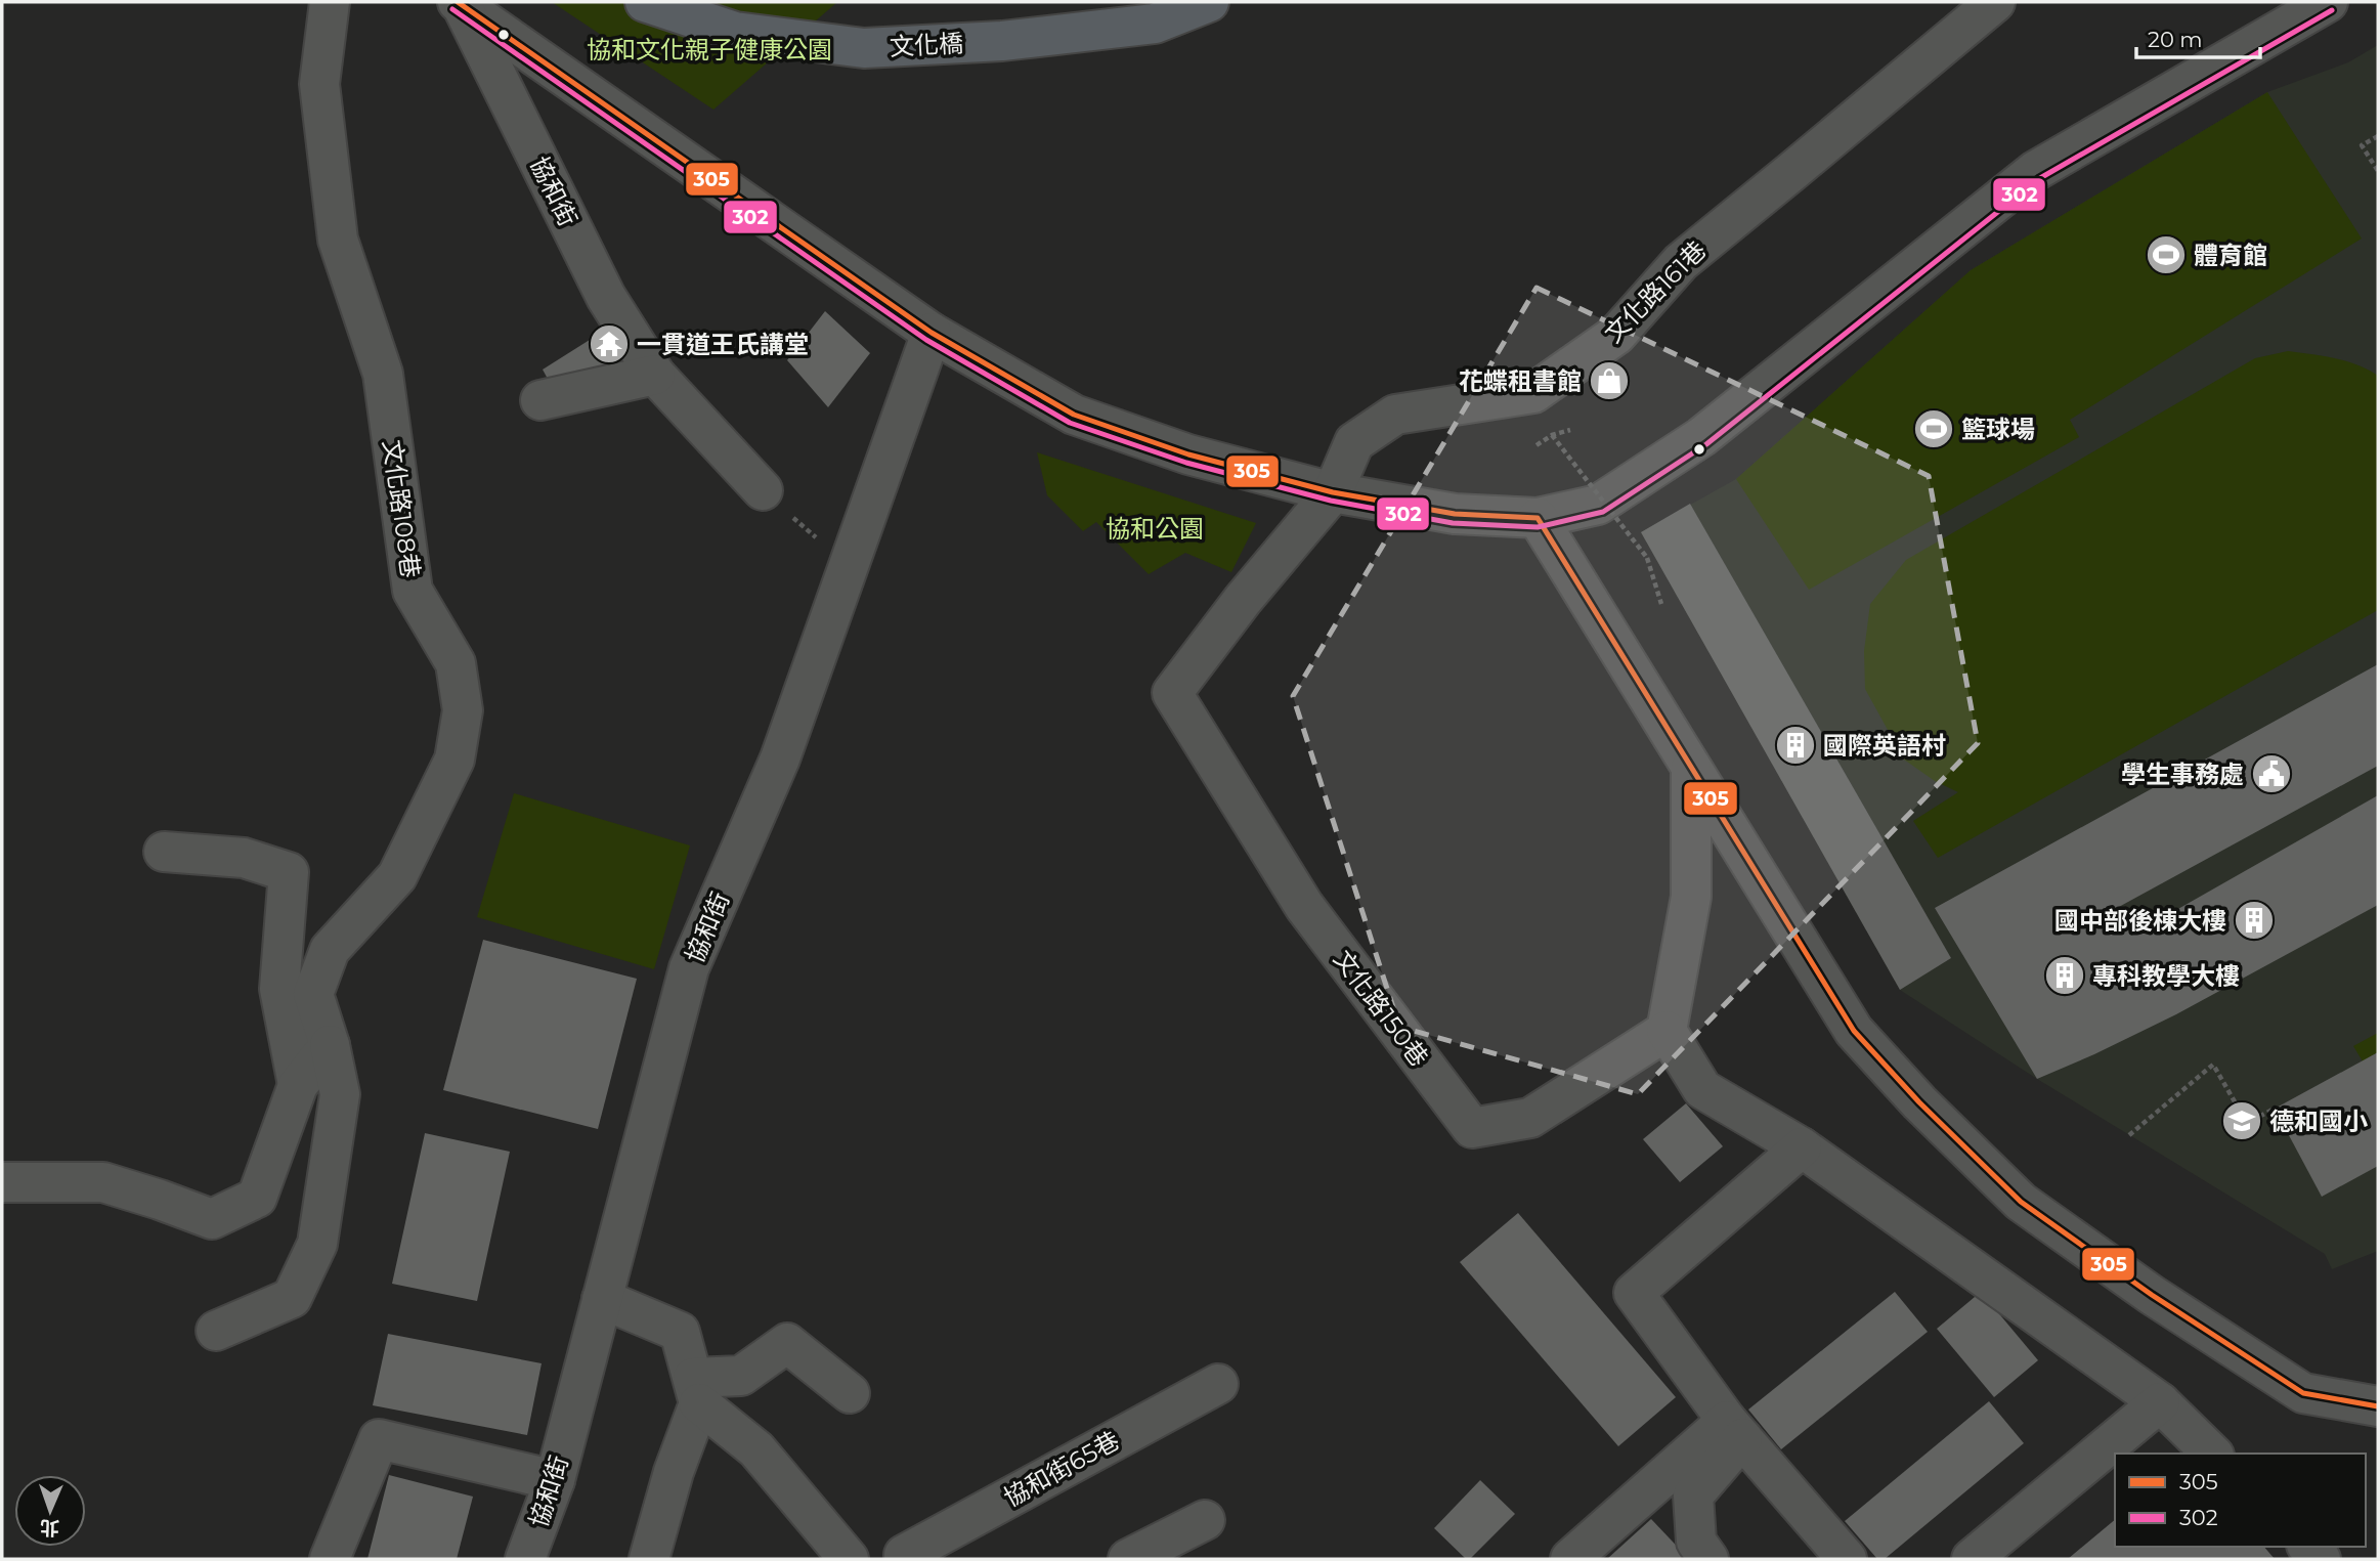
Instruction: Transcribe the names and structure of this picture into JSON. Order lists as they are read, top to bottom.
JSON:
{
  "streets": {
    "main road": ["文化橋"],
    "street": [
      "協和街",
      "文化路161巷",
      "文化路108巷",
      "文化路150巷",
      "協和街65巷"
    ]
  },
  "crossings": [
    ["文化路161巷", "文化路150巷"]
  ],
  "parks": ["協和文化親子健康公園", "協和公園"],
  "places": {
    "sports": ["體育館", "籃球場"],
    "temple": ["一貫道王氏講堂"],
    "shop": ["花蝶租書館"],
    "building": ["國際英語村", "國中部後棟大樓", "專科教學大樓"],
    "public building": ["學生事務處"],
    "school or university": ["德和國小"]
  },
  "lines": ["transit line 305", "transit line 302"],
  "legend": ["305", "302"],
  "scale_bar": "20 m",
  "north": "bottom"
}
